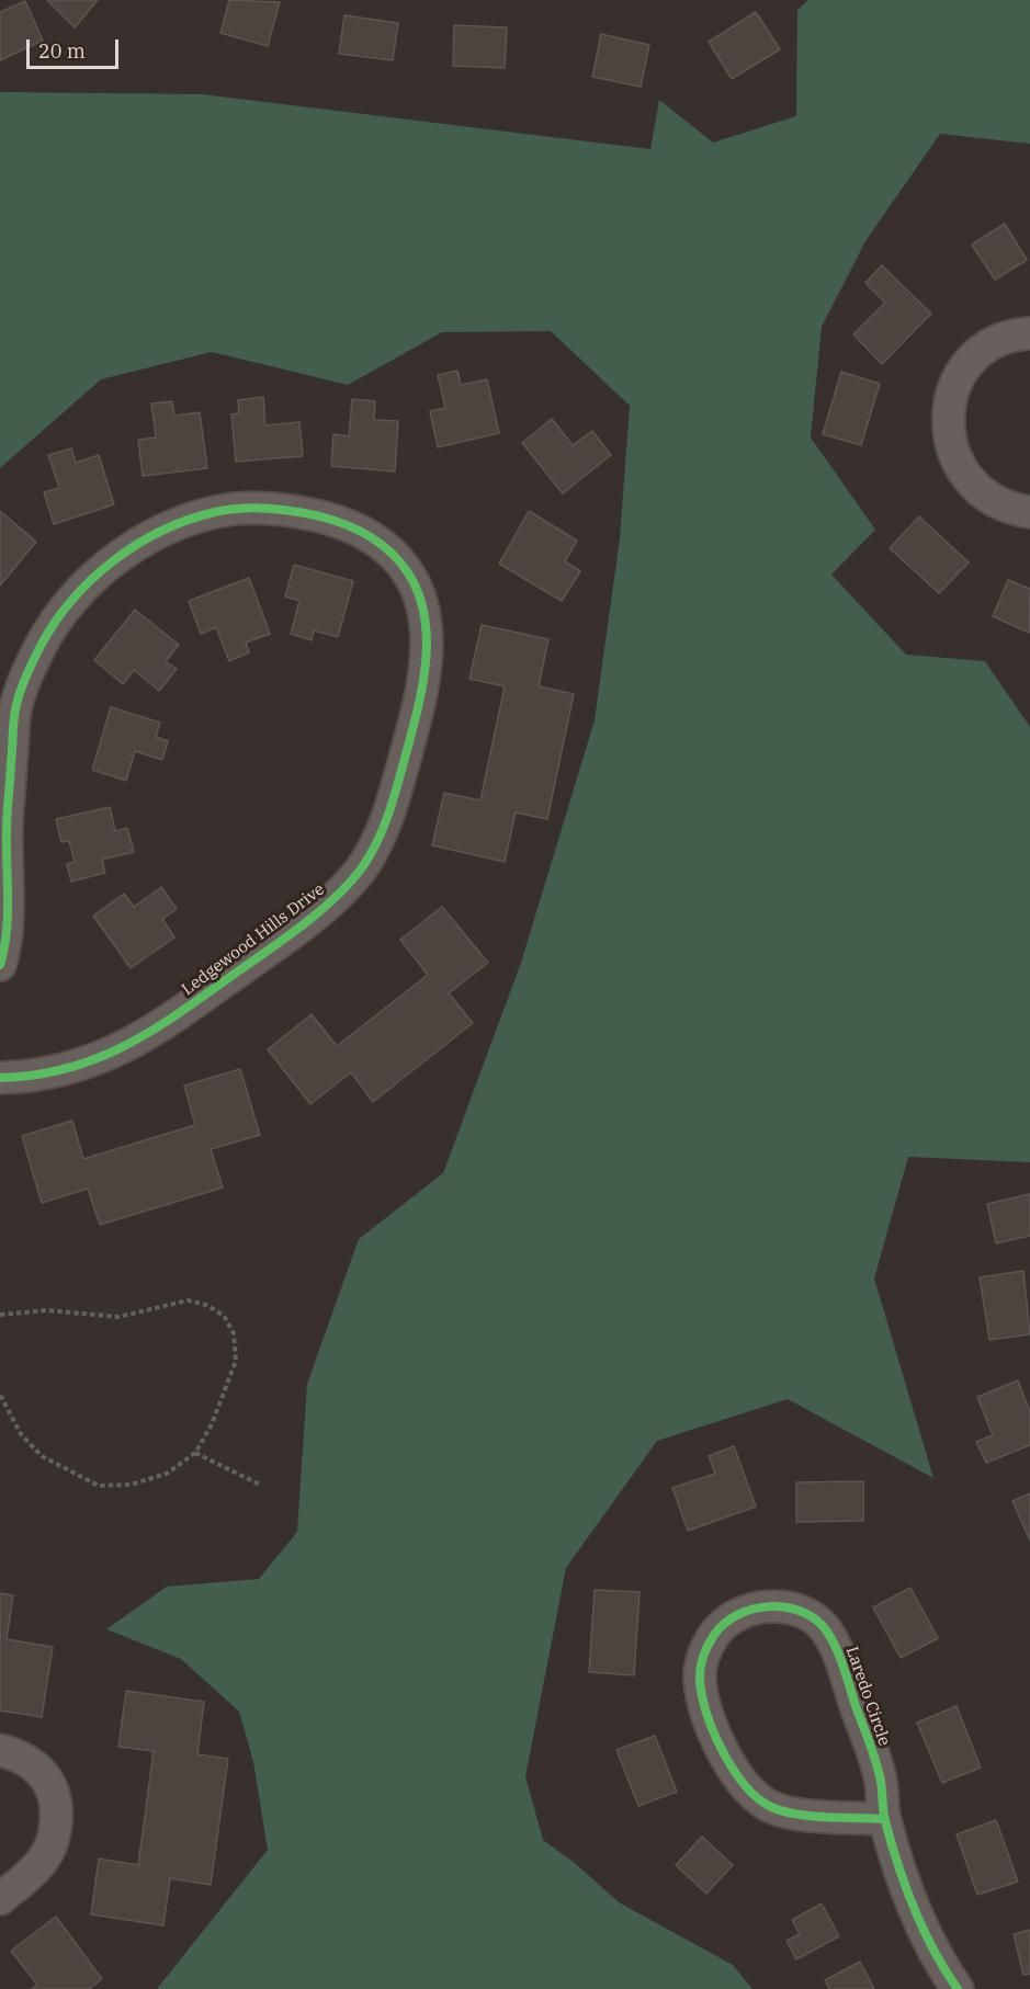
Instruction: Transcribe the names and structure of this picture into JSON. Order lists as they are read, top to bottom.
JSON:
{
  "streets": {
    "street": ["Ledgewood Hills Drive", "Laredo Circle"]
  },
  "scale_bar": "20 m"
}
